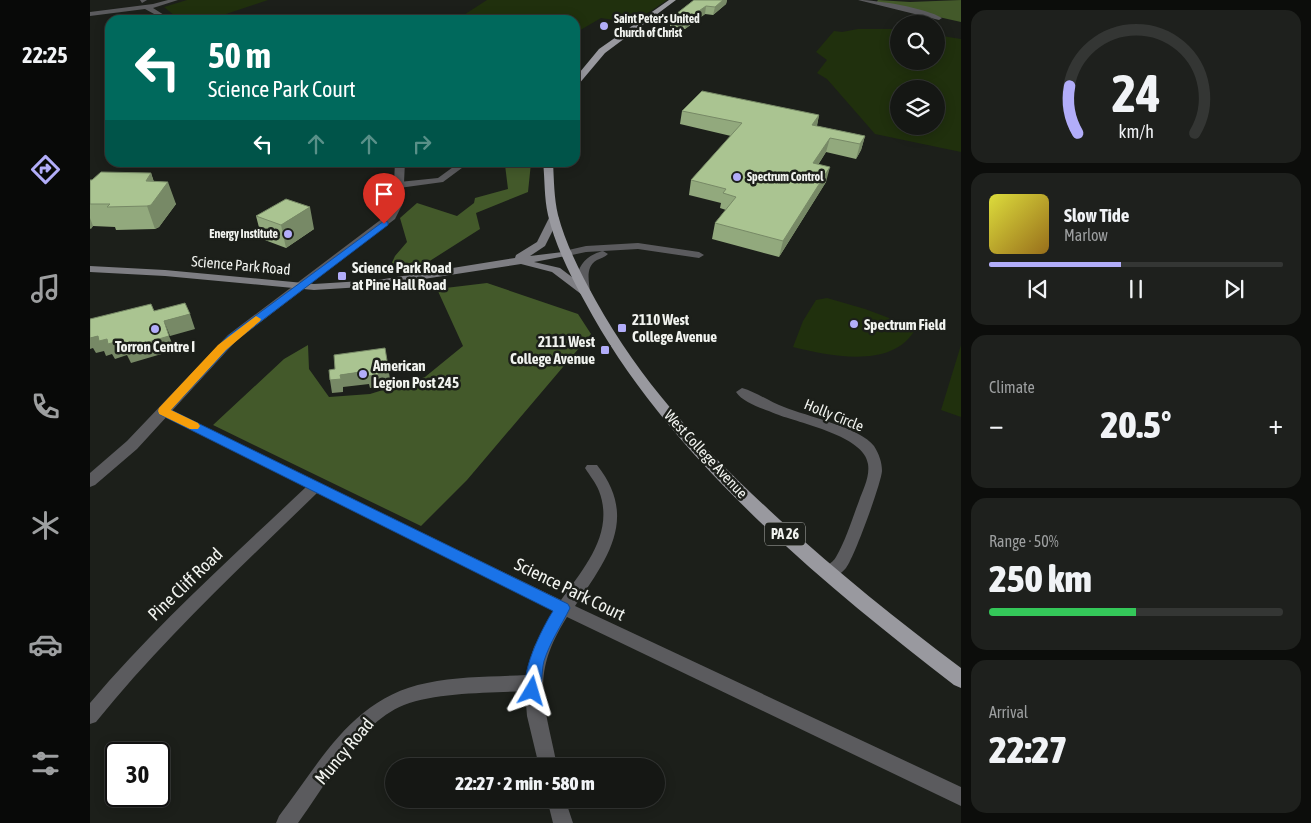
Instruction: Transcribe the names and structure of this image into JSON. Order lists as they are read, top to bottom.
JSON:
{
  "streets": {
    "main road": ["Science Park Road", "West College Avenue", "PA 26"],
    "street": [
      "Holly Circle",
      "Pine Cliff Road",
      "Science Park Court",
      "Muncy Road"
    ]
  },
  "crossings": [
    ["Science Park Road", "West College Avenue"],
    ["Holly Circle", "West College Avenue"],
    ["Pine Cliff Road", "Science Park Court"]
  ],
  "places": {
    "other": [
      "Saint Peter's United Church of Christ",
      "Spectrum Control",
      "Energy Institute",
      "Spectrum Field",
      "Torron Centre I",
      "American Legion Post 245"
    ],
    "transit": ["Science Park Road at Pine Hall Road", "2110 West College Avenue", "2111 West College Avenue"]
  },
  "page": {
    "tabs": "22:25",
    "turn": ["50 m", "Science Park Court"],
    "song": ["Slow Tide", "Marlow"],
    "tile": [
      "Climate",
      ["Range · 50%", "250 km"],
      ["Arrival", "22:27"]
    ],
    "heat": ["−", "20.5°", "+"],
    "limit": "30",
    "trip": "22:27 · 2 min · 580 m",
    "gauge": ["24", "km/h"]
  }
}
